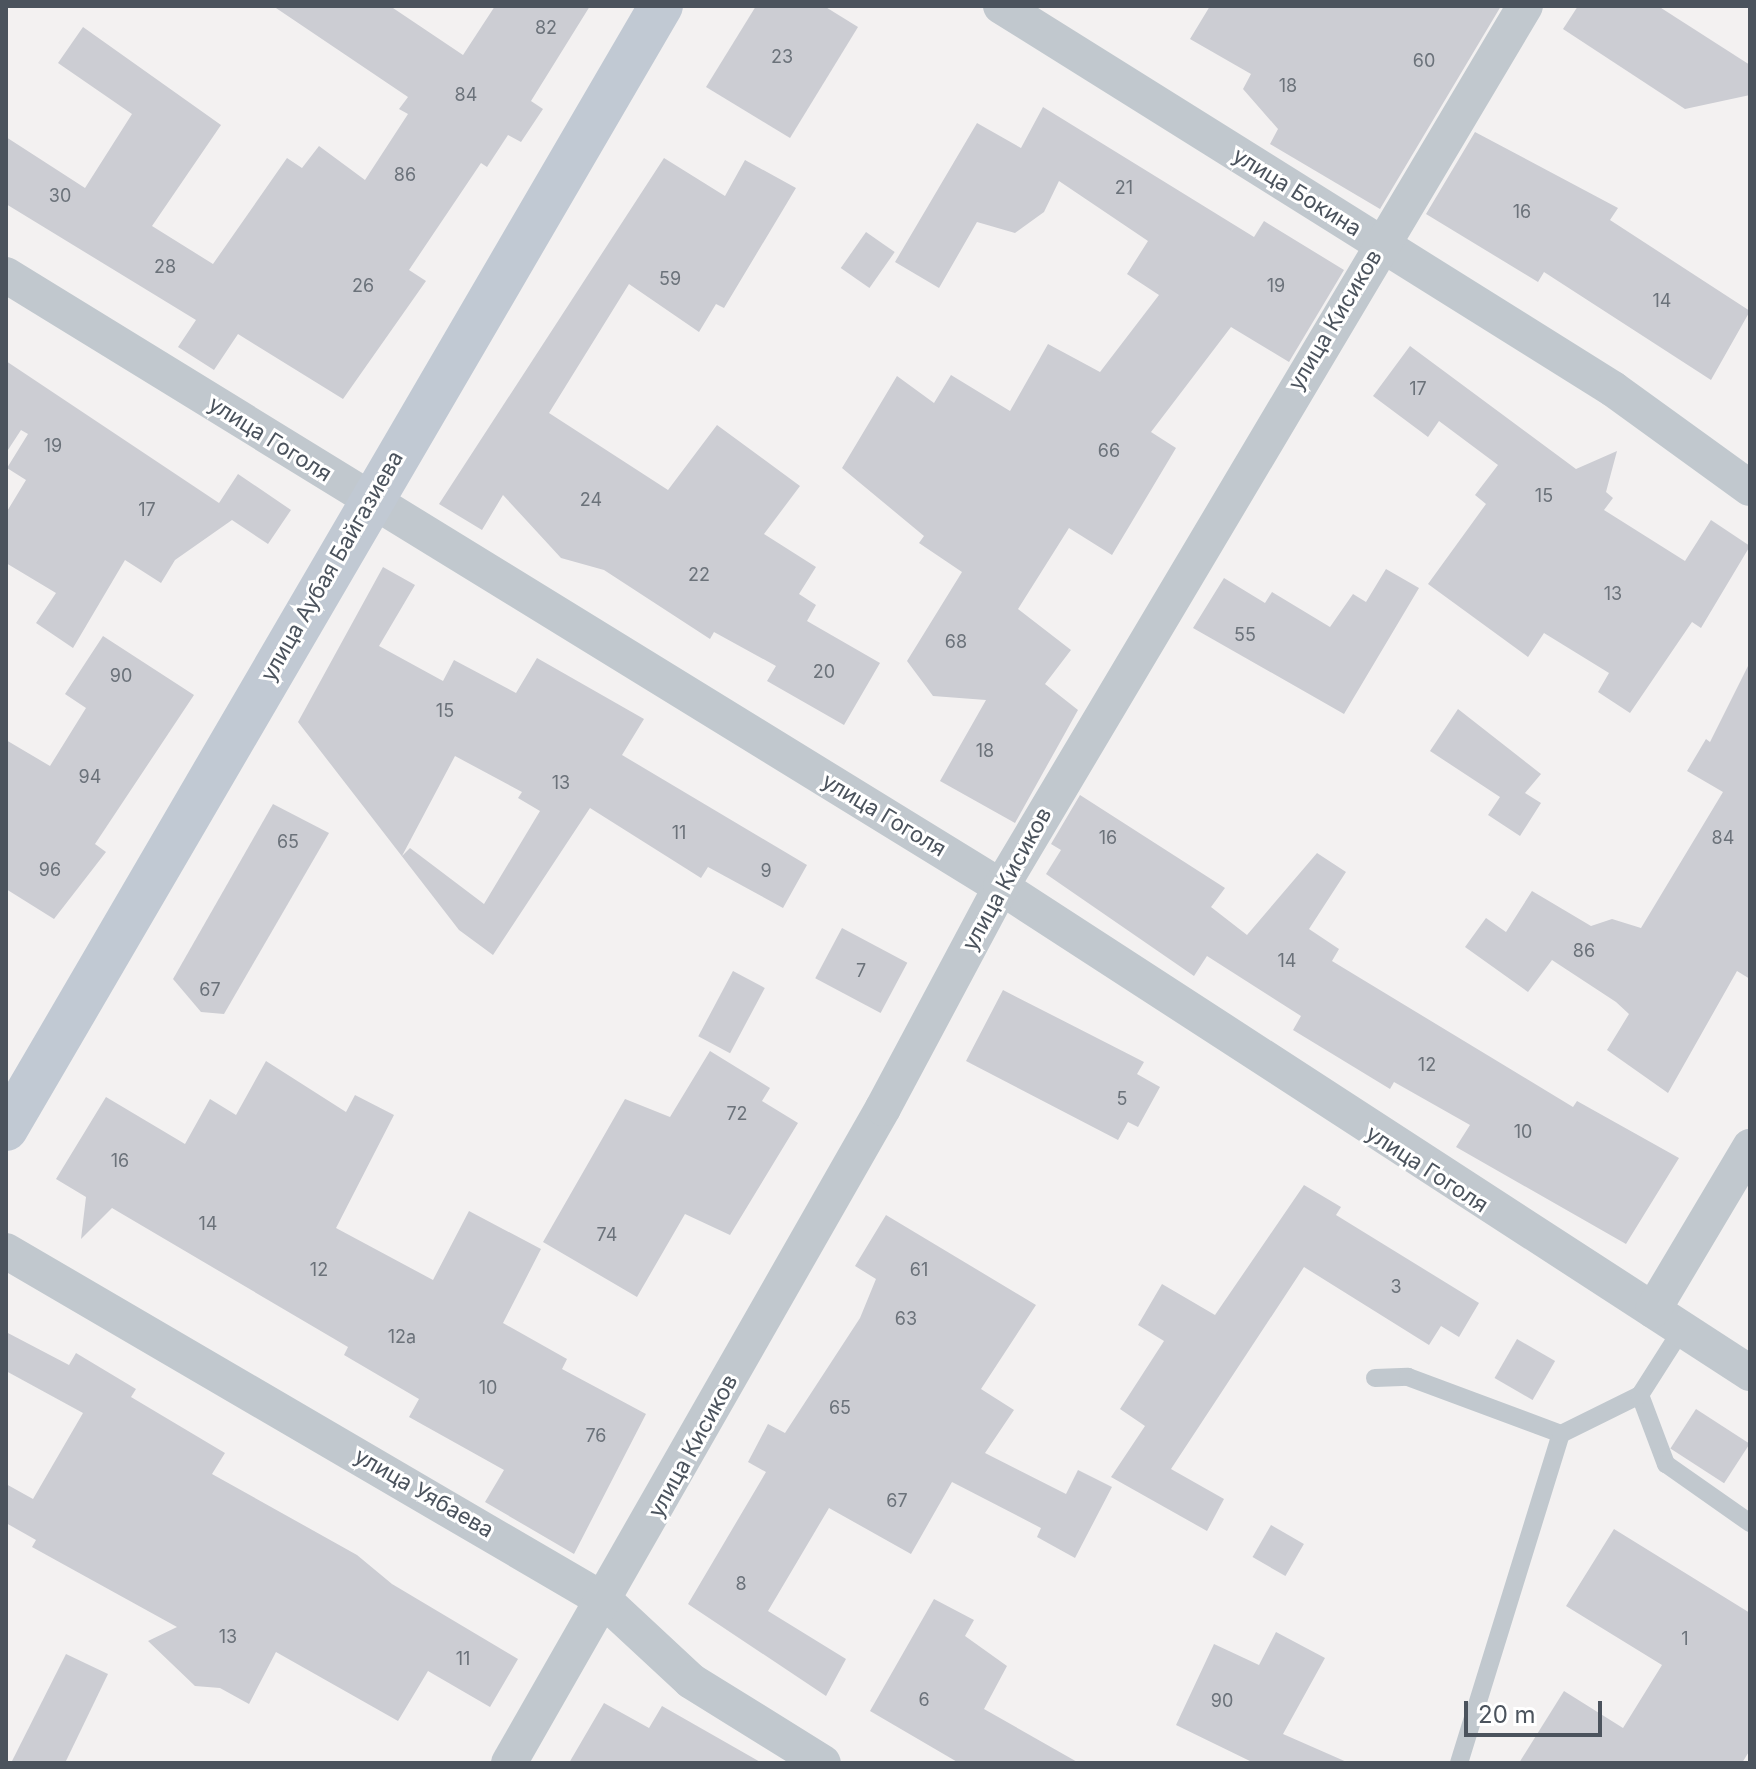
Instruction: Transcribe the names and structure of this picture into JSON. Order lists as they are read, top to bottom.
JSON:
{
  "streets": {
    "main road": ["улица Аубая Байгазиева"],
    "street": [
      "улица Бокина",
      "улица Кисиков",
      "улица Гоголя",
      "улица Уябаева"
    ]
  },
  "crossings": [
    ["улица Бокина", "улица Кисиков"],
    ["улица Кисиков", "улица Гоголя"],
    ["улица Кисиков", "улица Уябаева"],
    ["улица Гоголя", "улица Аубая Байгазиева"]
  ],
  "house_numbers": [
    "82",
    "23",
    "60",
    "18",
    "84",
    "86",
    "21",
    "30",
    "16",
    "28",
    "59",
    "26",
    "19",
    "14",
    "17",
    "19",
    "66",
    "15",
    "24",
    "17",
    "22",
    "13",
    "55",
    "68",
    "20",
    "90",
    "15",
    "18",
    "94",
    "13",
    "11",
    "16",
    "84",
    "65",
    "96",
    "9",
    "86",
    "14",
    "7",
    "67",
    "12",
    "5",
    "72",
    "10",
    "16",
    "14",
    "74",
    "12",
    "61",
    "3",
    "63",
    "12а",
    "10",
    "65",
    "76",
    "67",
    "8",
    "13",
    "1",
    "11",
    "6",
    "90"
  ],
  "scale_bar": "20 m"
}
